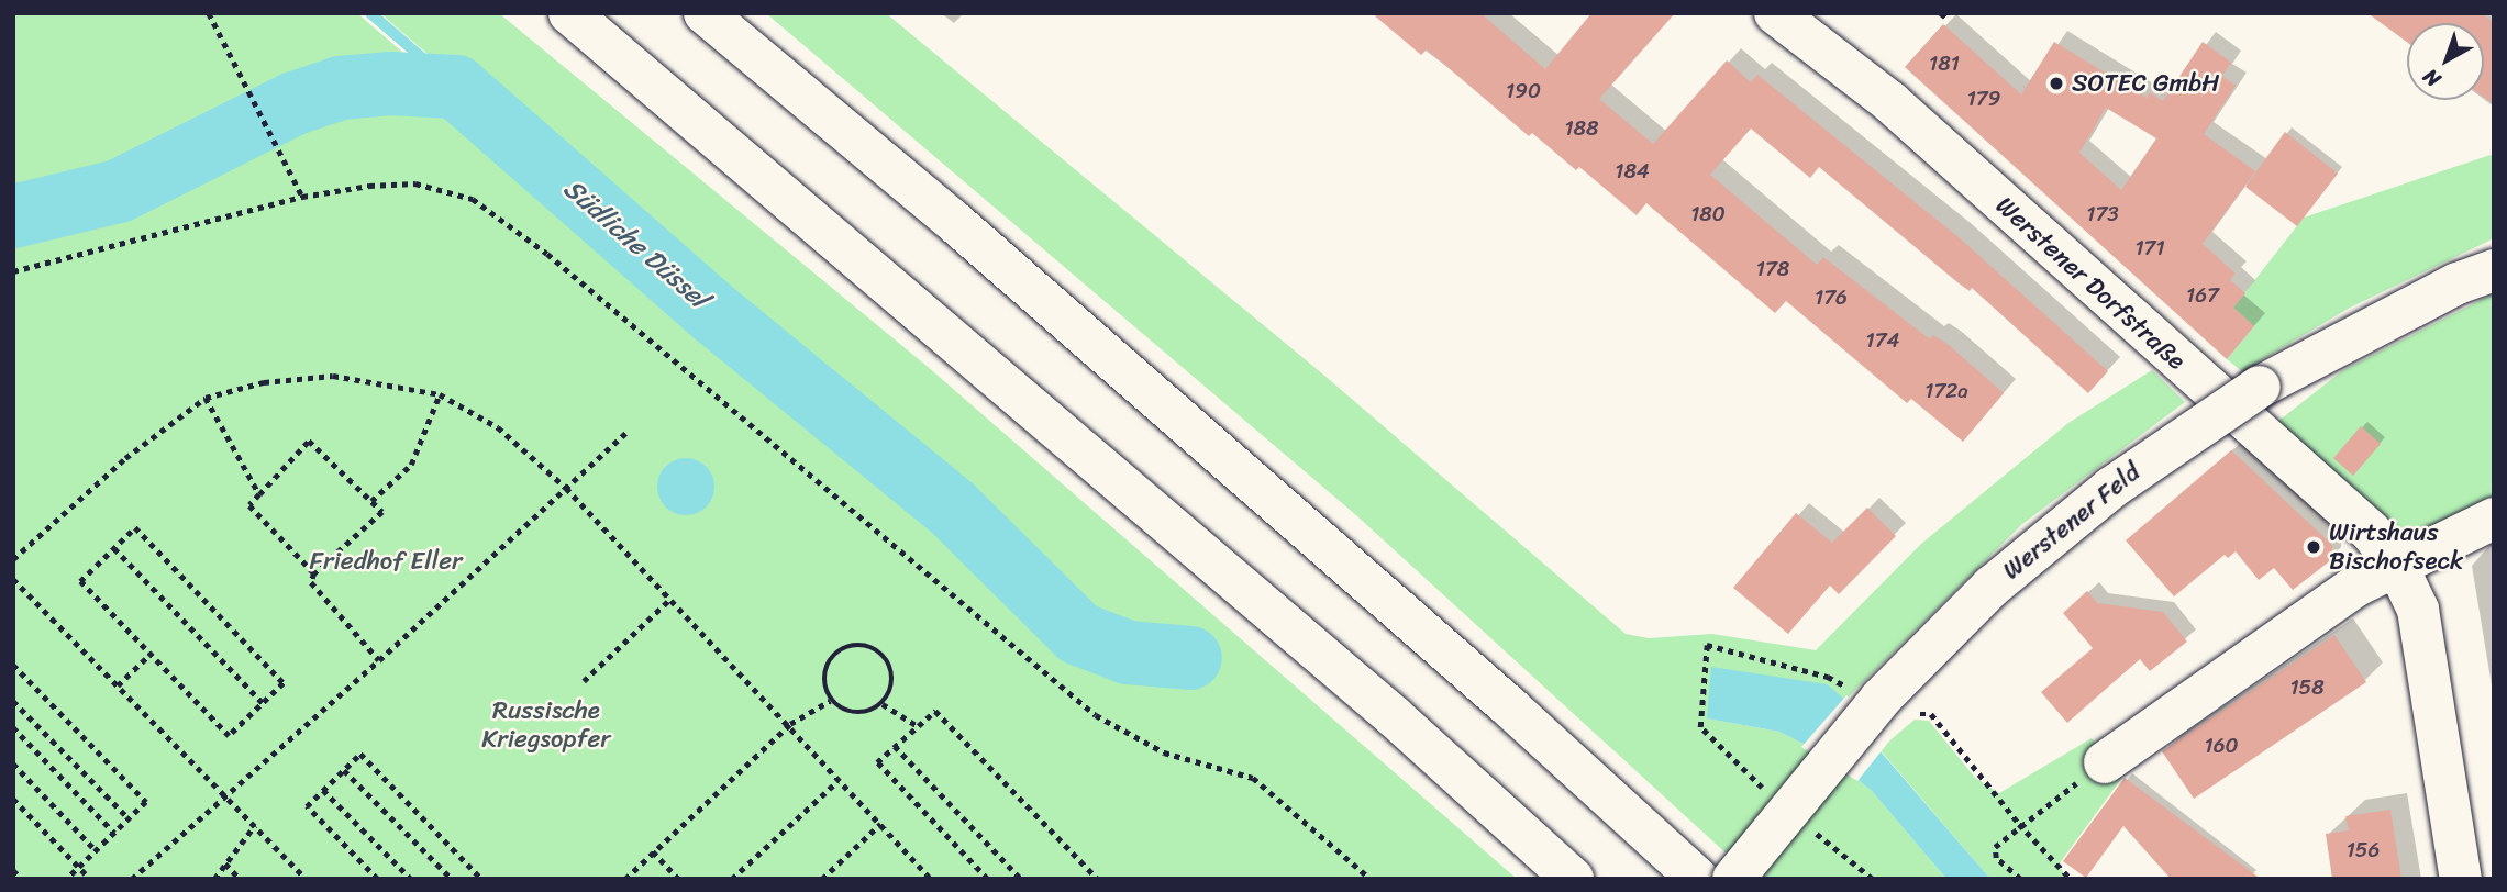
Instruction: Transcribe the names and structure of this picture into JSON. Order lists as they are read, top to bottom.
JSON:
{
  "streets": {
    "main road": ["Werstener Dorfstraße", "Werstener Feld"]
  },
  "water": ["Südliche Düssel"],
  "parks": ["Friedhof Eller", "Russische Kriegsopfer"],
  "places": ["SOTEC GmbH", "Wirtshaus Bischofseck"],
  "house_numbers": [
    "181",
    "190",
    "179",
    "188",
    "184",
    "180",
    "173",
    "171",
    "178",
    "167",
    "176",
    "174",
    "172a",
    "158",
    "160",
    "156"
  ],
  "north": "bottom left"
}
